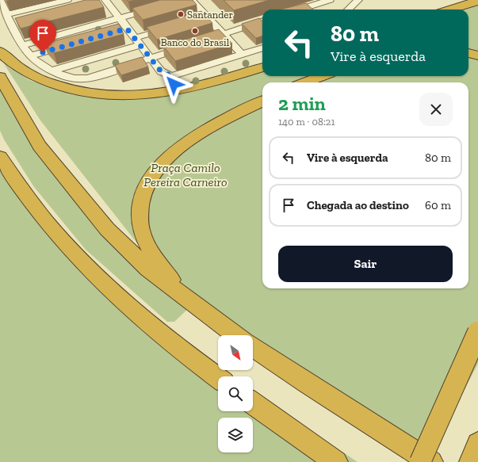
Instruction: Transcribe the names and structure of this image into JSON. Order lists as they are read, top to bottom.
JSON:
{
  "parks": ["Praça Camilo Pereira Carneiro"],
  "places": ["Santander", "Banco do Brasil"],
  "north": "bottom right",
  "page": {
    "turn": ["80 m", "Vire à esquerda"],
    "heading": ["2 min", "140 m · 08:21"],
    "list": [
      {
        "name": "Vire à esquerda",
        "value": "80 m"
      },
      {
        "name": "Chegada ao destino",
        "value": "60 m"
      }
    ],
    "buttons": "Sair"
  }
}
